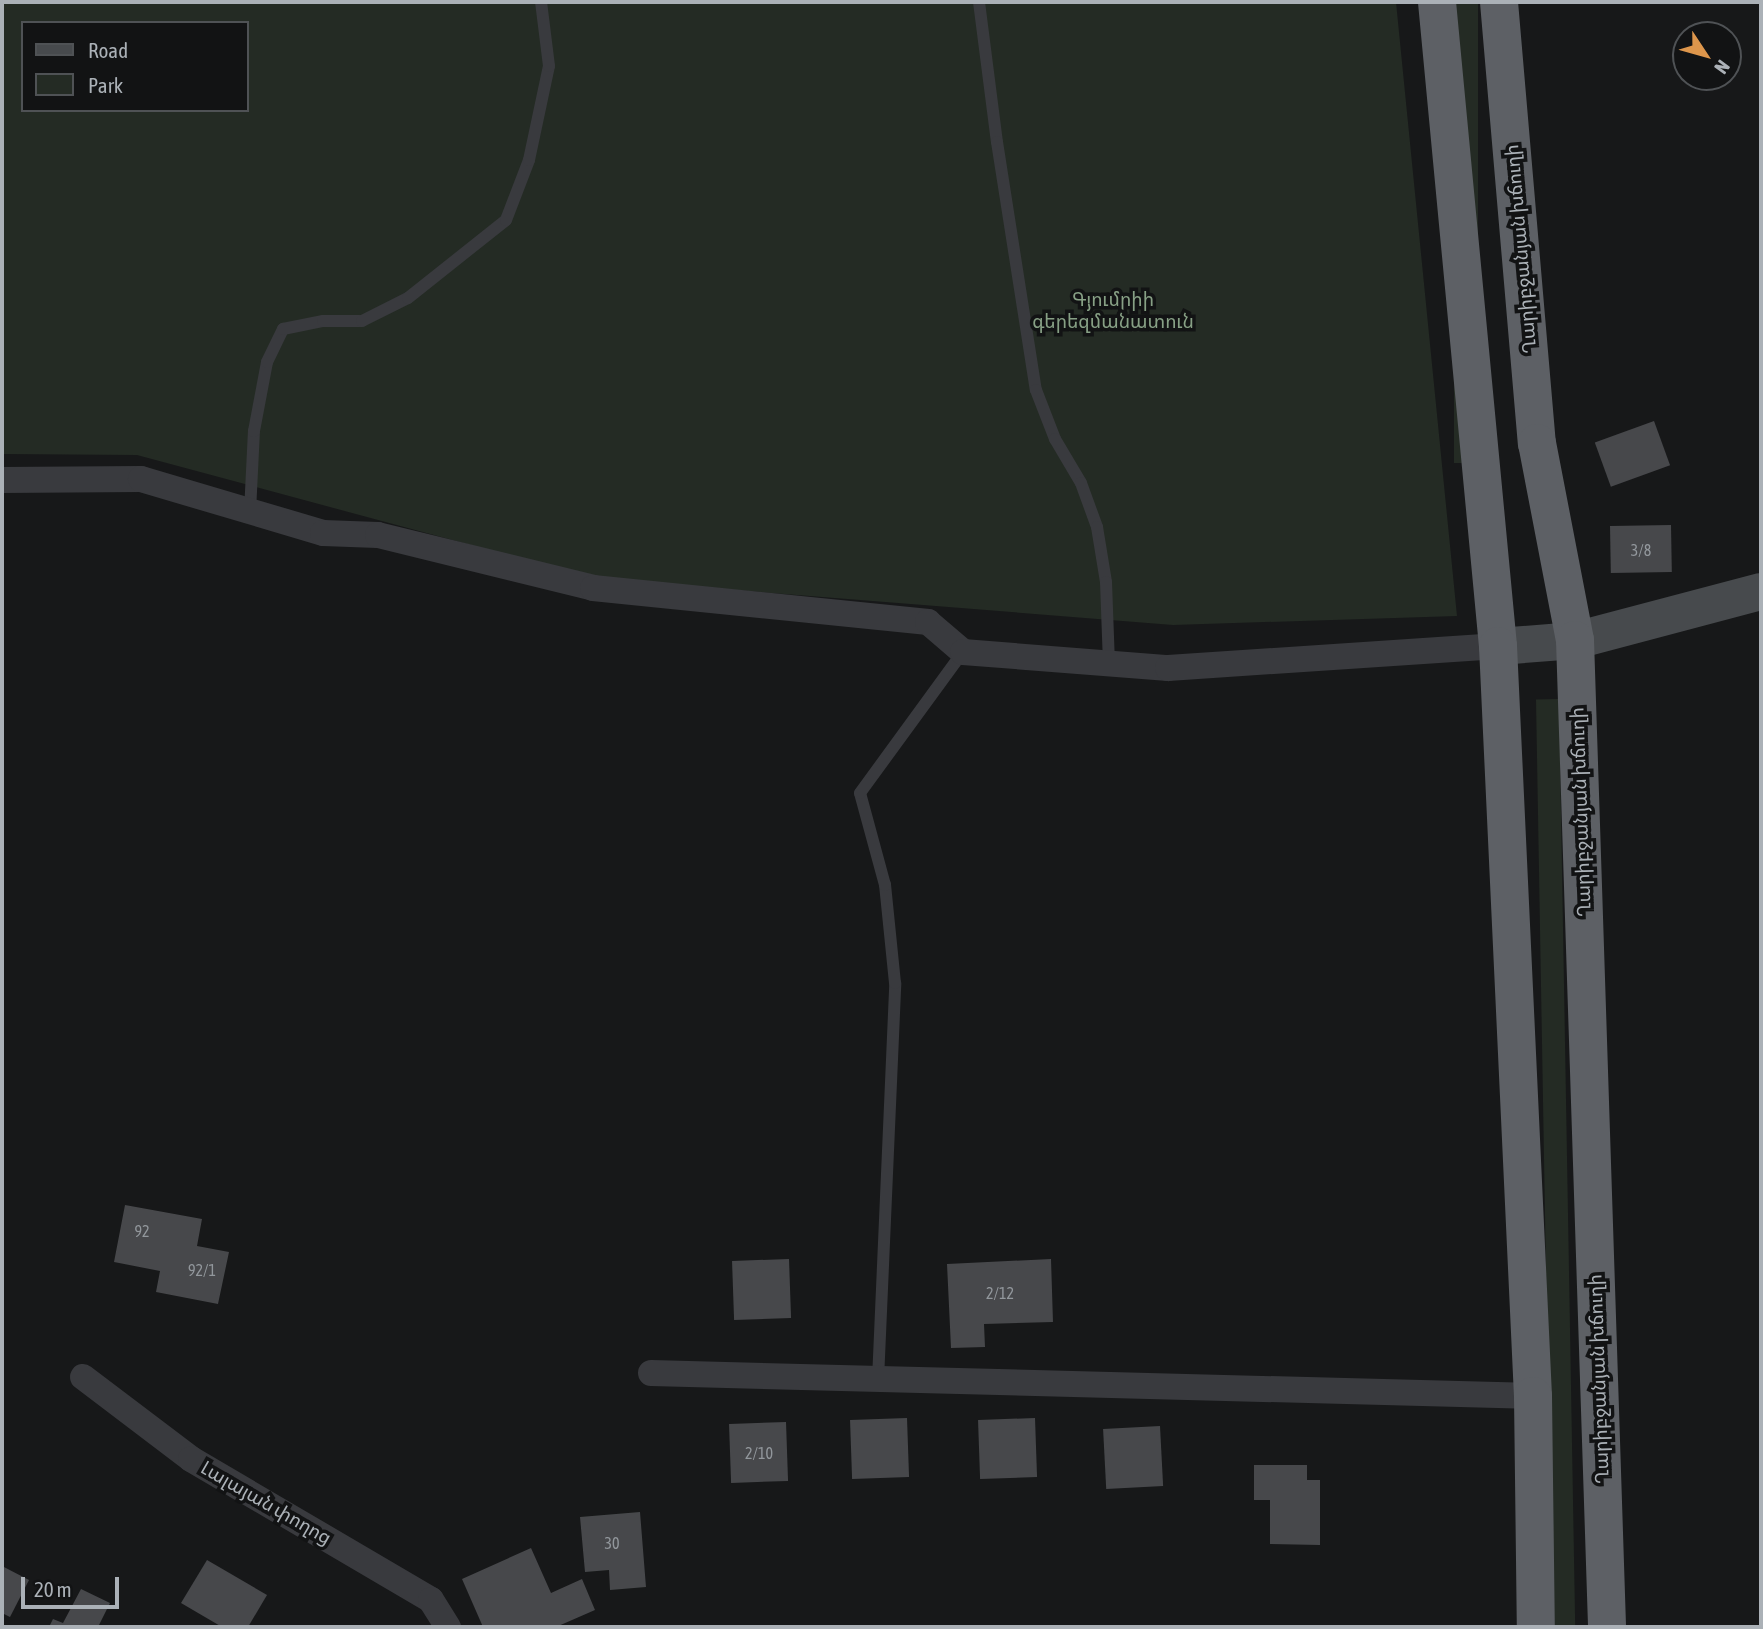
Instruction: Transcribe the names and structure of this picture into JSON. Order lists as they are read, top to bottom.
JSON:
{
  "streets": {
    "highway": ["Ղարիբջանյան խճուղի"],
    "street": ["Լալայան փողոց"]
  },
  "parks": ["Գյումրիի գերեզմանատուն"],
  "house_numbers": [
    "3/8",
    "92",
    "92/1",
    "2/12",
    "2/10",
    "30"
  ],
  "legend": ["Road", "Park"],
  "scale_bar": "20 m",
  "north": "bottom right"
}
